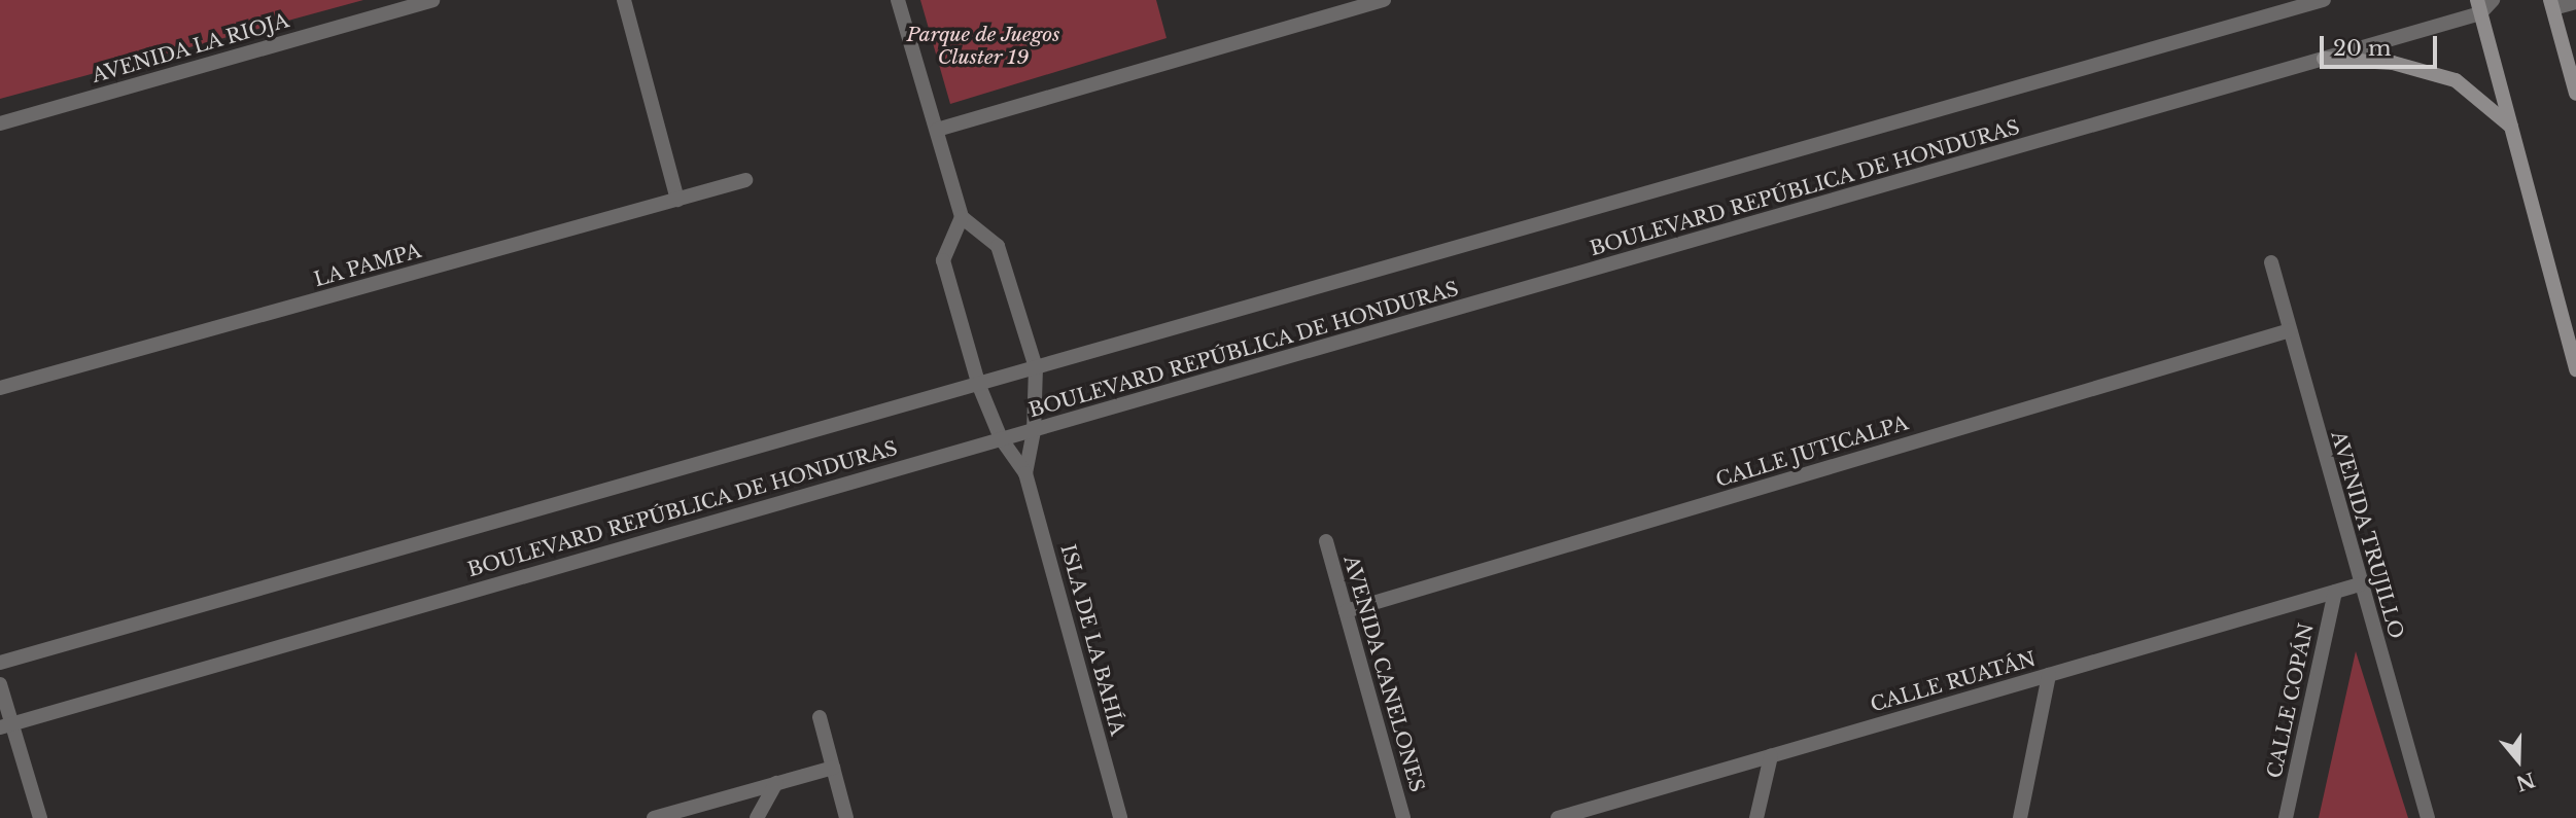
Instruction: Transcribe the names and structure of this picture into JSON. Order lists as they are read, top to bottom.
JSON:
{
  "streets": {
    "street": [
      "AVENIDA LA RIOJA",
      "BOULEVARD REPÚBLICA DE HONDURAS",
      "LA PAMPA",
      "CALLE JUTICALPA",
      "AVENIDA TRUJILLO",
      "ISLA DE LA BAHÍA",
      "AVENIDA CANELONES",
      "CALLE RUATÁN",
      "CALLE COPÁN"
    ]
  },
  "crossings": [
    ["BOULEVARD REPÚBLICA DE HONDURAS", "ISLA DE LA BAHÍA"],
    ["CALLE JUTICALPA", "AVENIDA TRUJILLO"],
    ["CALLE JUTICALPA", "AVENIDA CANELONES"],
    ["AVENIDA TRUJILLO", "CALLE RUATÁN"],
    ["CALLE RUATÁN", "CALLE COPÁN"]
  ],
  "parks": ["Parque de Juegos Cluster 19"],
  "scale_bar": "20 m",
  "north": "bottom"
}
